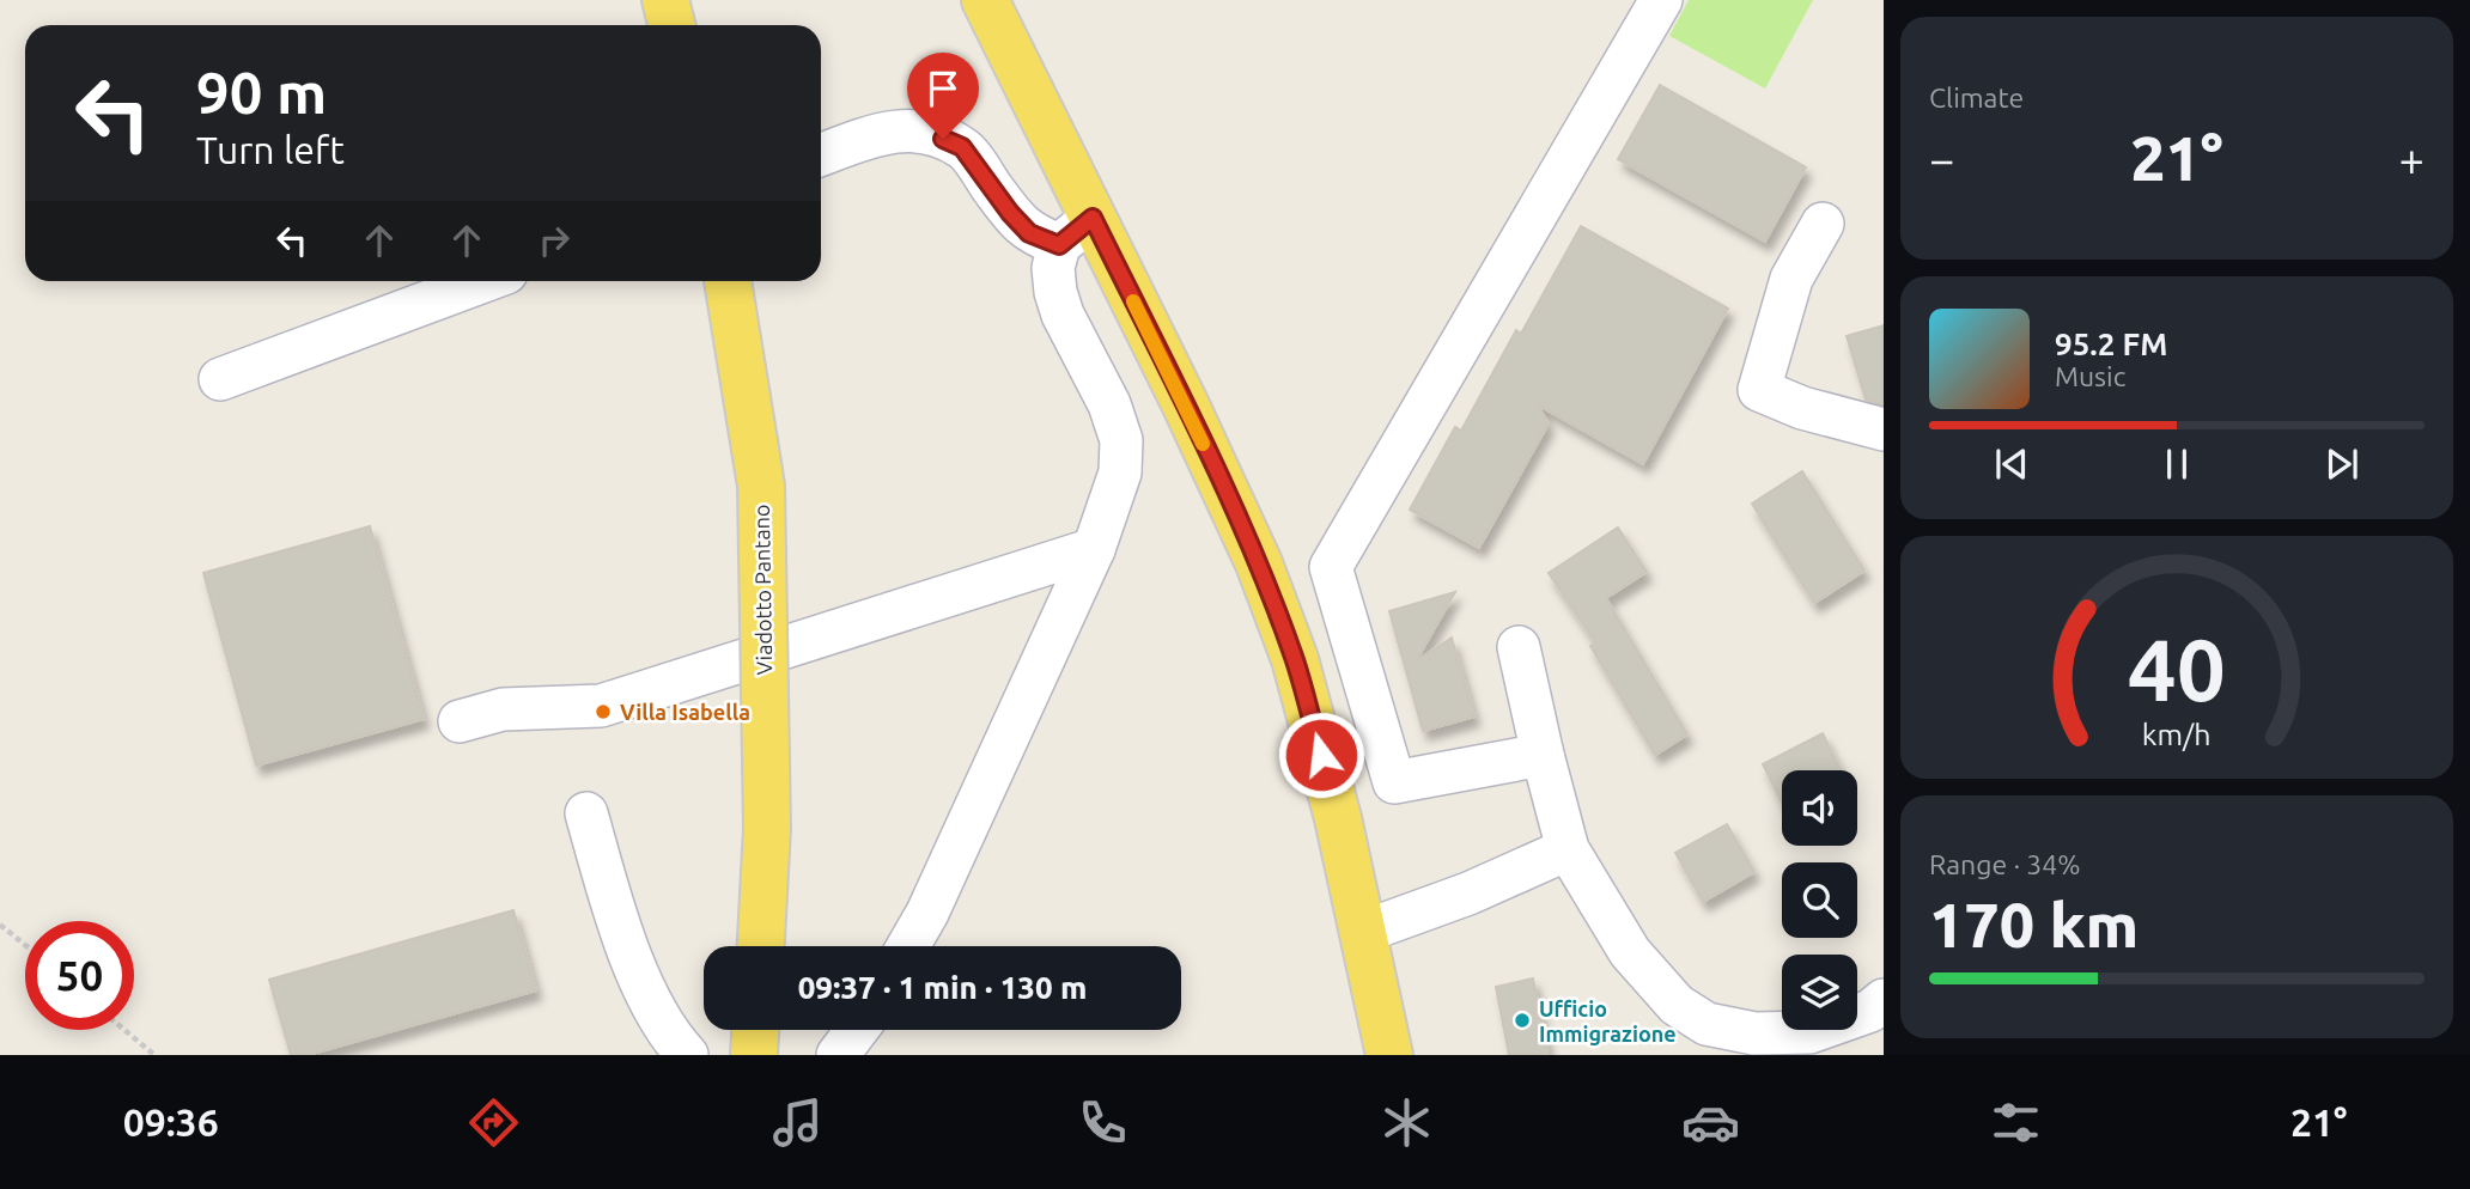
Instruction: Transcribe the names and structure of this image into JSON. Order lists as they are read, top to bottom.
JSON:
{
  "streets": {
    "main road": ["Viadotto Pantano"]
  },
  "places": ["Villa Isabella", "Ufficio Immigrazione"],
  "page": {
    "tile": [
      "Climate",
      ["Range · 34%", "170 km"]
    ],
    "turn": ["90 m", "Turn left"],
    "heat": ["−", "21°", "+"],
    "song": ["95.2 FM", "Music"],
    "limit": "50",
    "trip": "09:37 · 1 min · 130 m",
    "tabs": ["09:36", "21°"],
    "gauge": ["40", "km/h"]
  }
}
